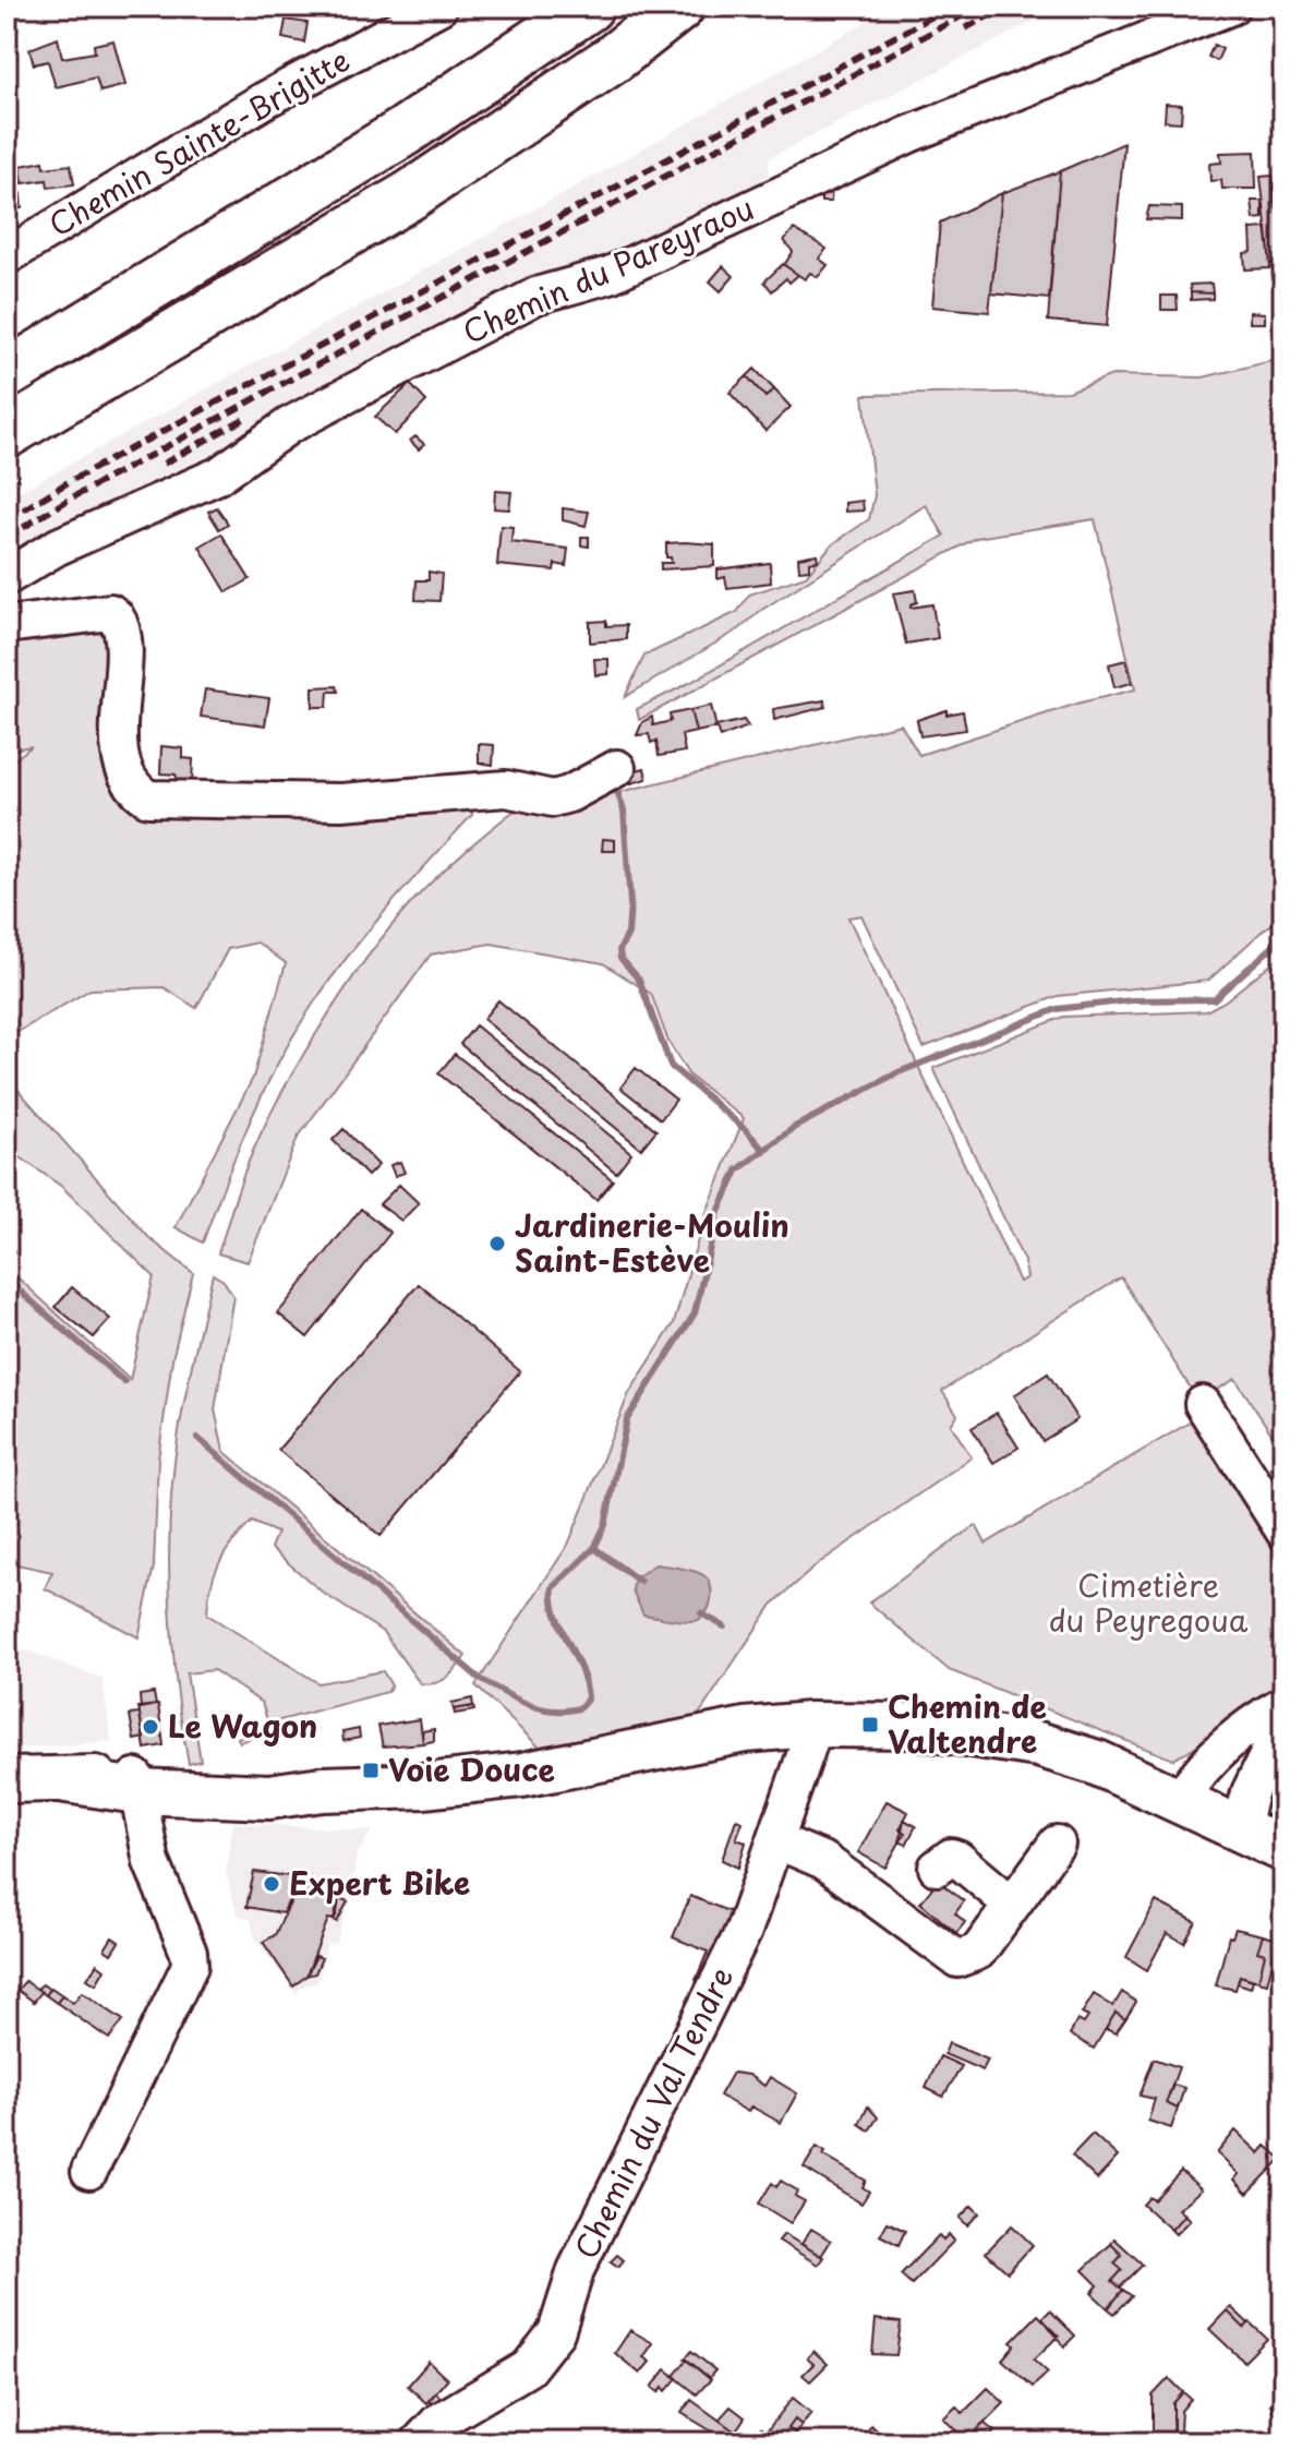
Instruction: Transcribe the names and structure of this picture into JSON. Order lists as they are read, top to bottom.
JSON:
{
  "streets": {
    "street": ["Chemin Sainte-Brigitte", "Chemin du Pareyraou", "Chemin du Val Tendre"]
  },
  "parks": ["Cimetière du Peyregoua"],
  "places": {
    "other": ["Jardinerie-Moulin Saint-Estève", "Le Wagon", "Expert Bike"],
    "transit": ["Chemin de Valtendre", "Voie Douce"]
  }
}
